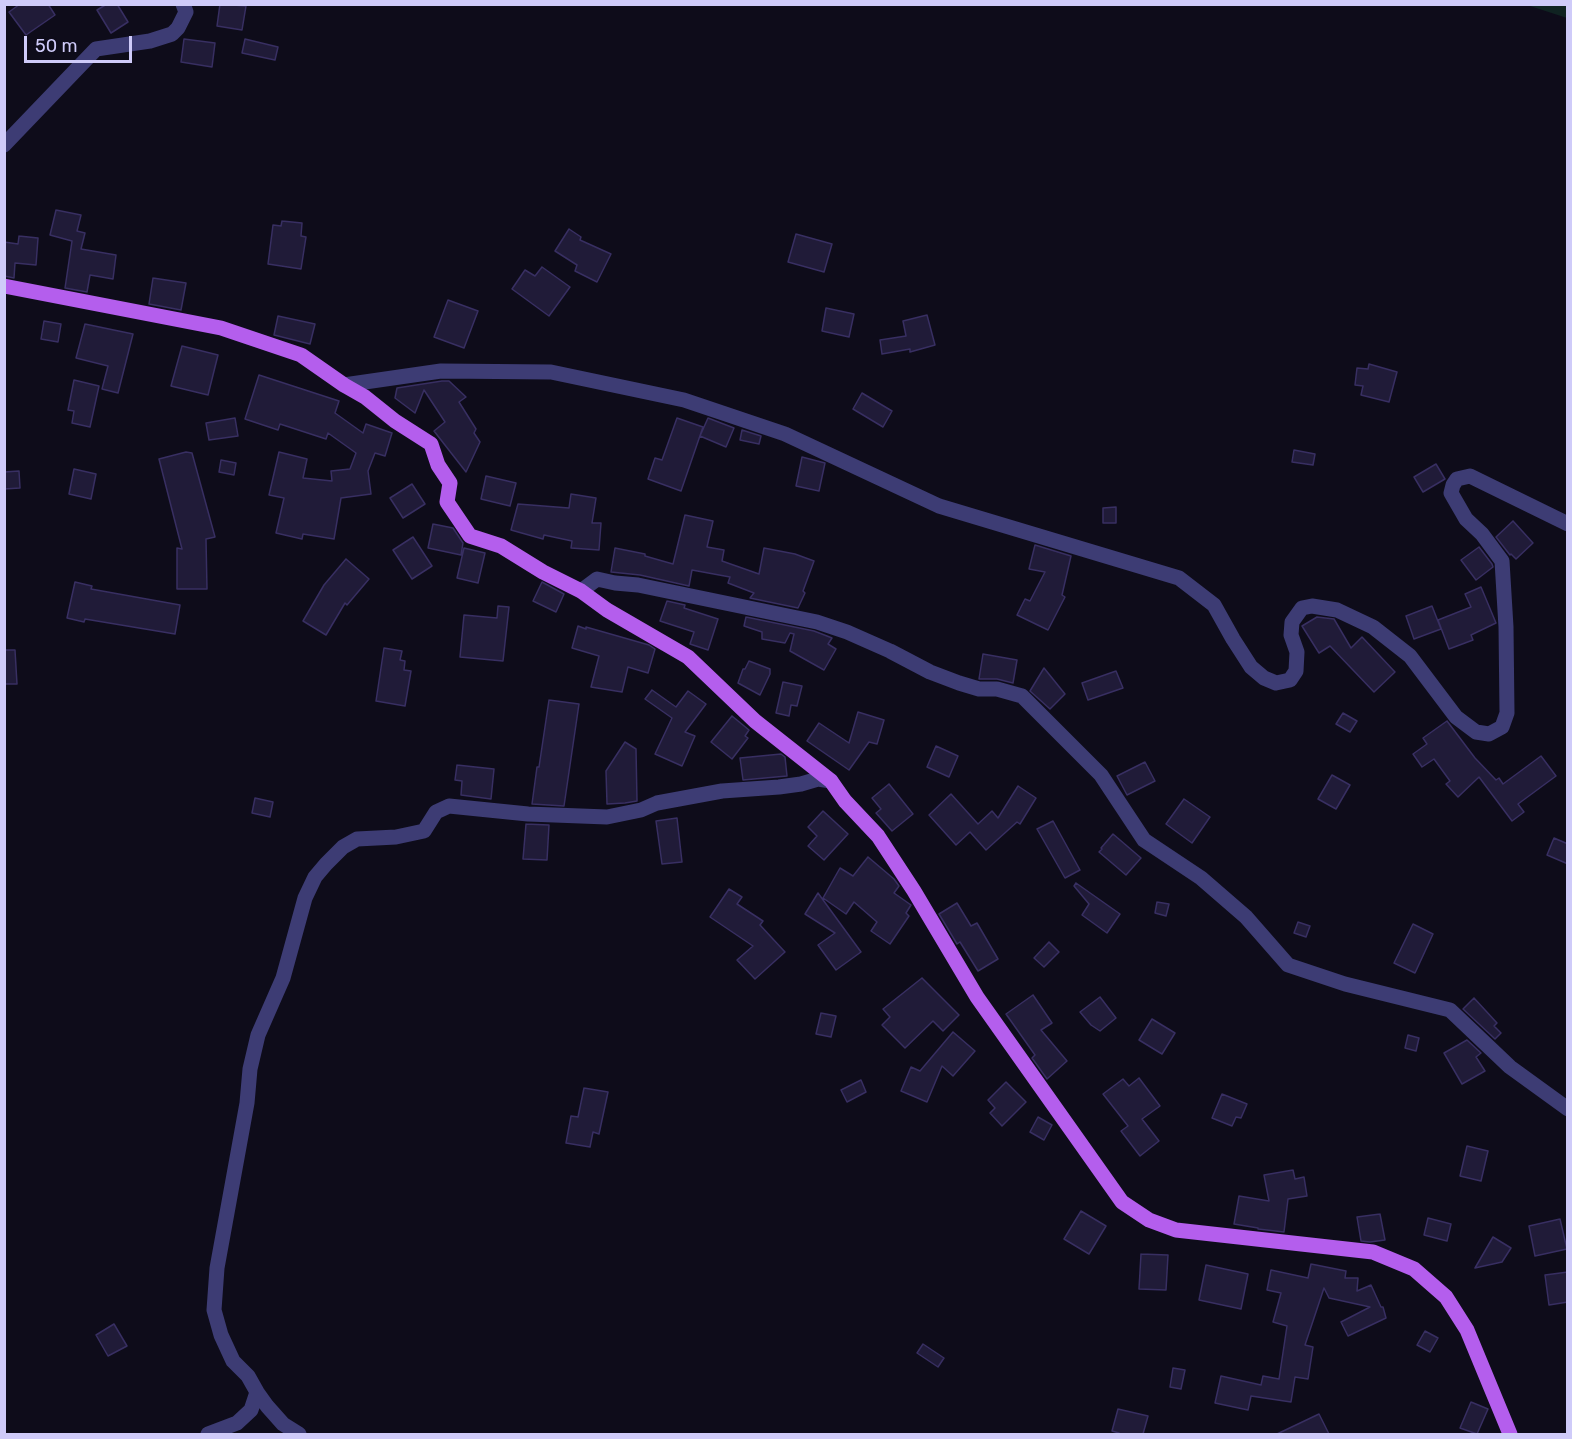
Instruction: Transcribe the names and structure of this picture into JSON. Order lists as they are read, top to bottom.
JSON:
{
  "scale_bar": "50 m"
}
